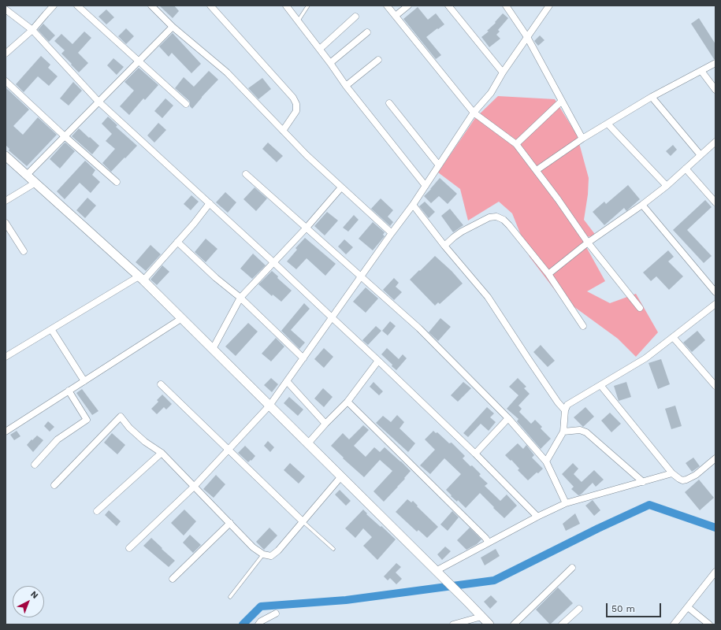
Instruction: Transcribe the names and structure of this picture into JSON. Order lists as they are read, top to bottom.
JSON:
{
  "scale_bar": "50 m",
  "north": "top right"
}
